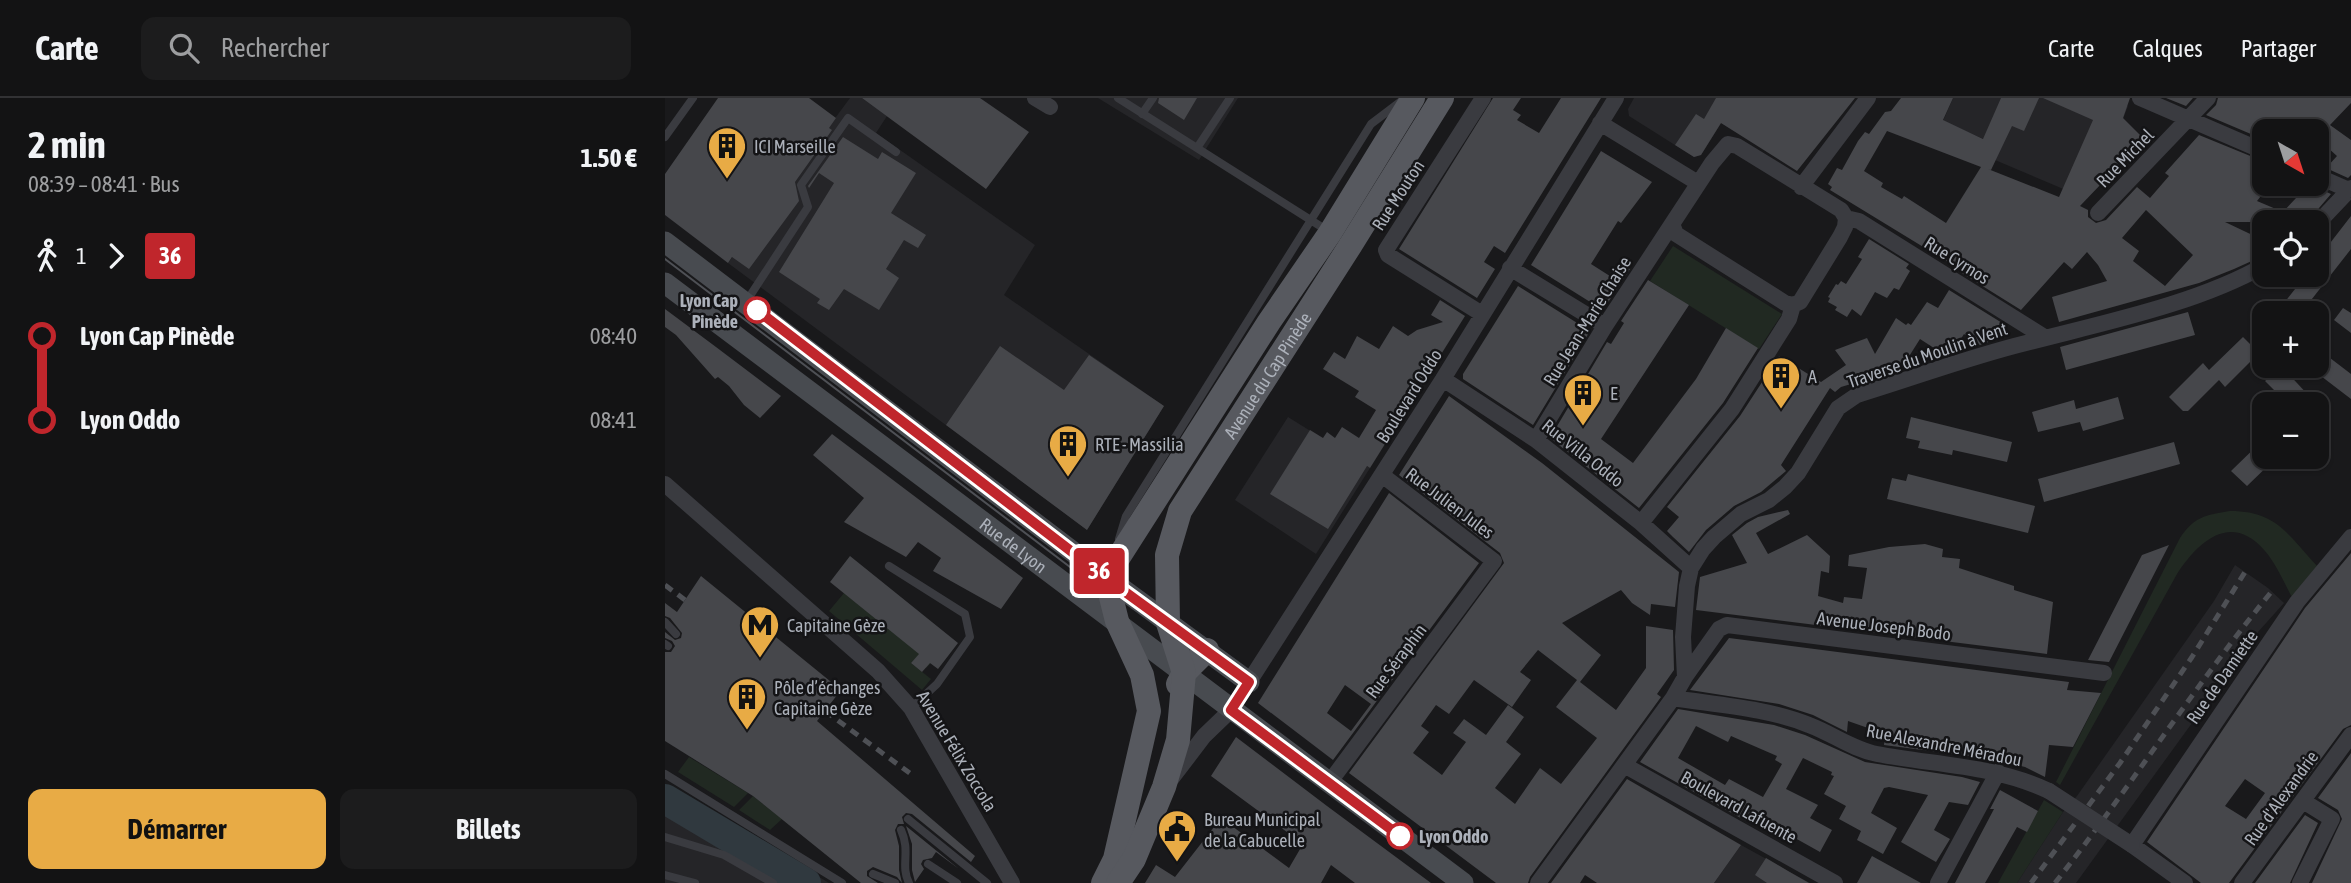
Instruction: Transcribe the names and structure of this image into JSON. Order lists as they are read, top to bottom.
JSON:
{
  "streets": {
    "main road": ["Avenue du Cap Pinède"],
    "street": [
      "Rue Michel",
      "Rue Mouton",
      "Rue Cyrnos",
      "Rue Jean-Marie Chaise",
      "Traverse du Moulin à Vent",
      "Boulevard Oddo",
      "Rue Villa Oddo",
      "Rue Julien Jules",
      "Rue de Lyon",
      "Avenue Joseph Bodo",
      "Rue Séraphin",
      "Rue de Damiette",
      "Rue Alexandre Méradou",
      "Avenue Félix Zoccola",
      "Rue d'Alexandrie",
      "Boulevard Lafuente"
    ]
  },
  "crossings": [
    ["Rue Mouton", "Boulevard Oddo"],
    ["Rue Cyrnos", "Rue Jean-Marie Chaise"],
    ["Rue Cyrnos", "Traverse du Moulin à Vent"],
    ["Rue Jean-Marie Chaise", "Rue Villa Oddo"],
    ["Traverse du Moulin à Vent", "Rue Villa Oddo"],
    ["Traverse du Moulin à Vent", "Avenue Joseph Bodo"],
    ["Avenue du Cap Pinède", "Rue de Lyon"],
    ["Boulevard Oddo", "Rue Villa Oddo"],
    ["Boulevard Oddo", "Rue Julien Jules"],
    ["Boulevard Oddo", "Rue de Lyon"],
    ["Rue Julien Jules", "Rue Séraphin"],
    ["Rue de Lyon", "Rue Séraphin"],
    ["Rue de Damiette", "Rue Alexandre Méradou"]
  ],
  "places": {
    "building": [
      "ICI Marseille",
      "A",
      "E",
      "RTE - Massilia",
      "Pôle d’échanges Capitaine Gèze"
    ],
    "other": ["Lyon Cap Pinède", "Lyon Oddo"],
    "metro station": ["Capitaine Gèze"],
    "public building": ["Bureau Municipal de la Cabucelle"]
  },
  "lines": ["bus line 36"],
  "north": "bottom right",
  "page": {
    "header": "Carte",
    "search": "Rechercher",
    "nav": ["Carte", "Calques", "Partager"],
    "heading": ["2 min", "08:39 – 08:41 · Bus", "1.50 €"],
    "on_map": "36",
    "map_buttons": ["+", "−"],
    "legs": ["1", "36"],
    "list": [
      {
        "name": "Lyon Cap Pinède",
        "value": "08:40"
      },
      {
        "name": "Lyon Oddo",
        "value": "08:41"
      }
    ],
    "buttons": ["Démarrer", "Billets"]
  }
}
